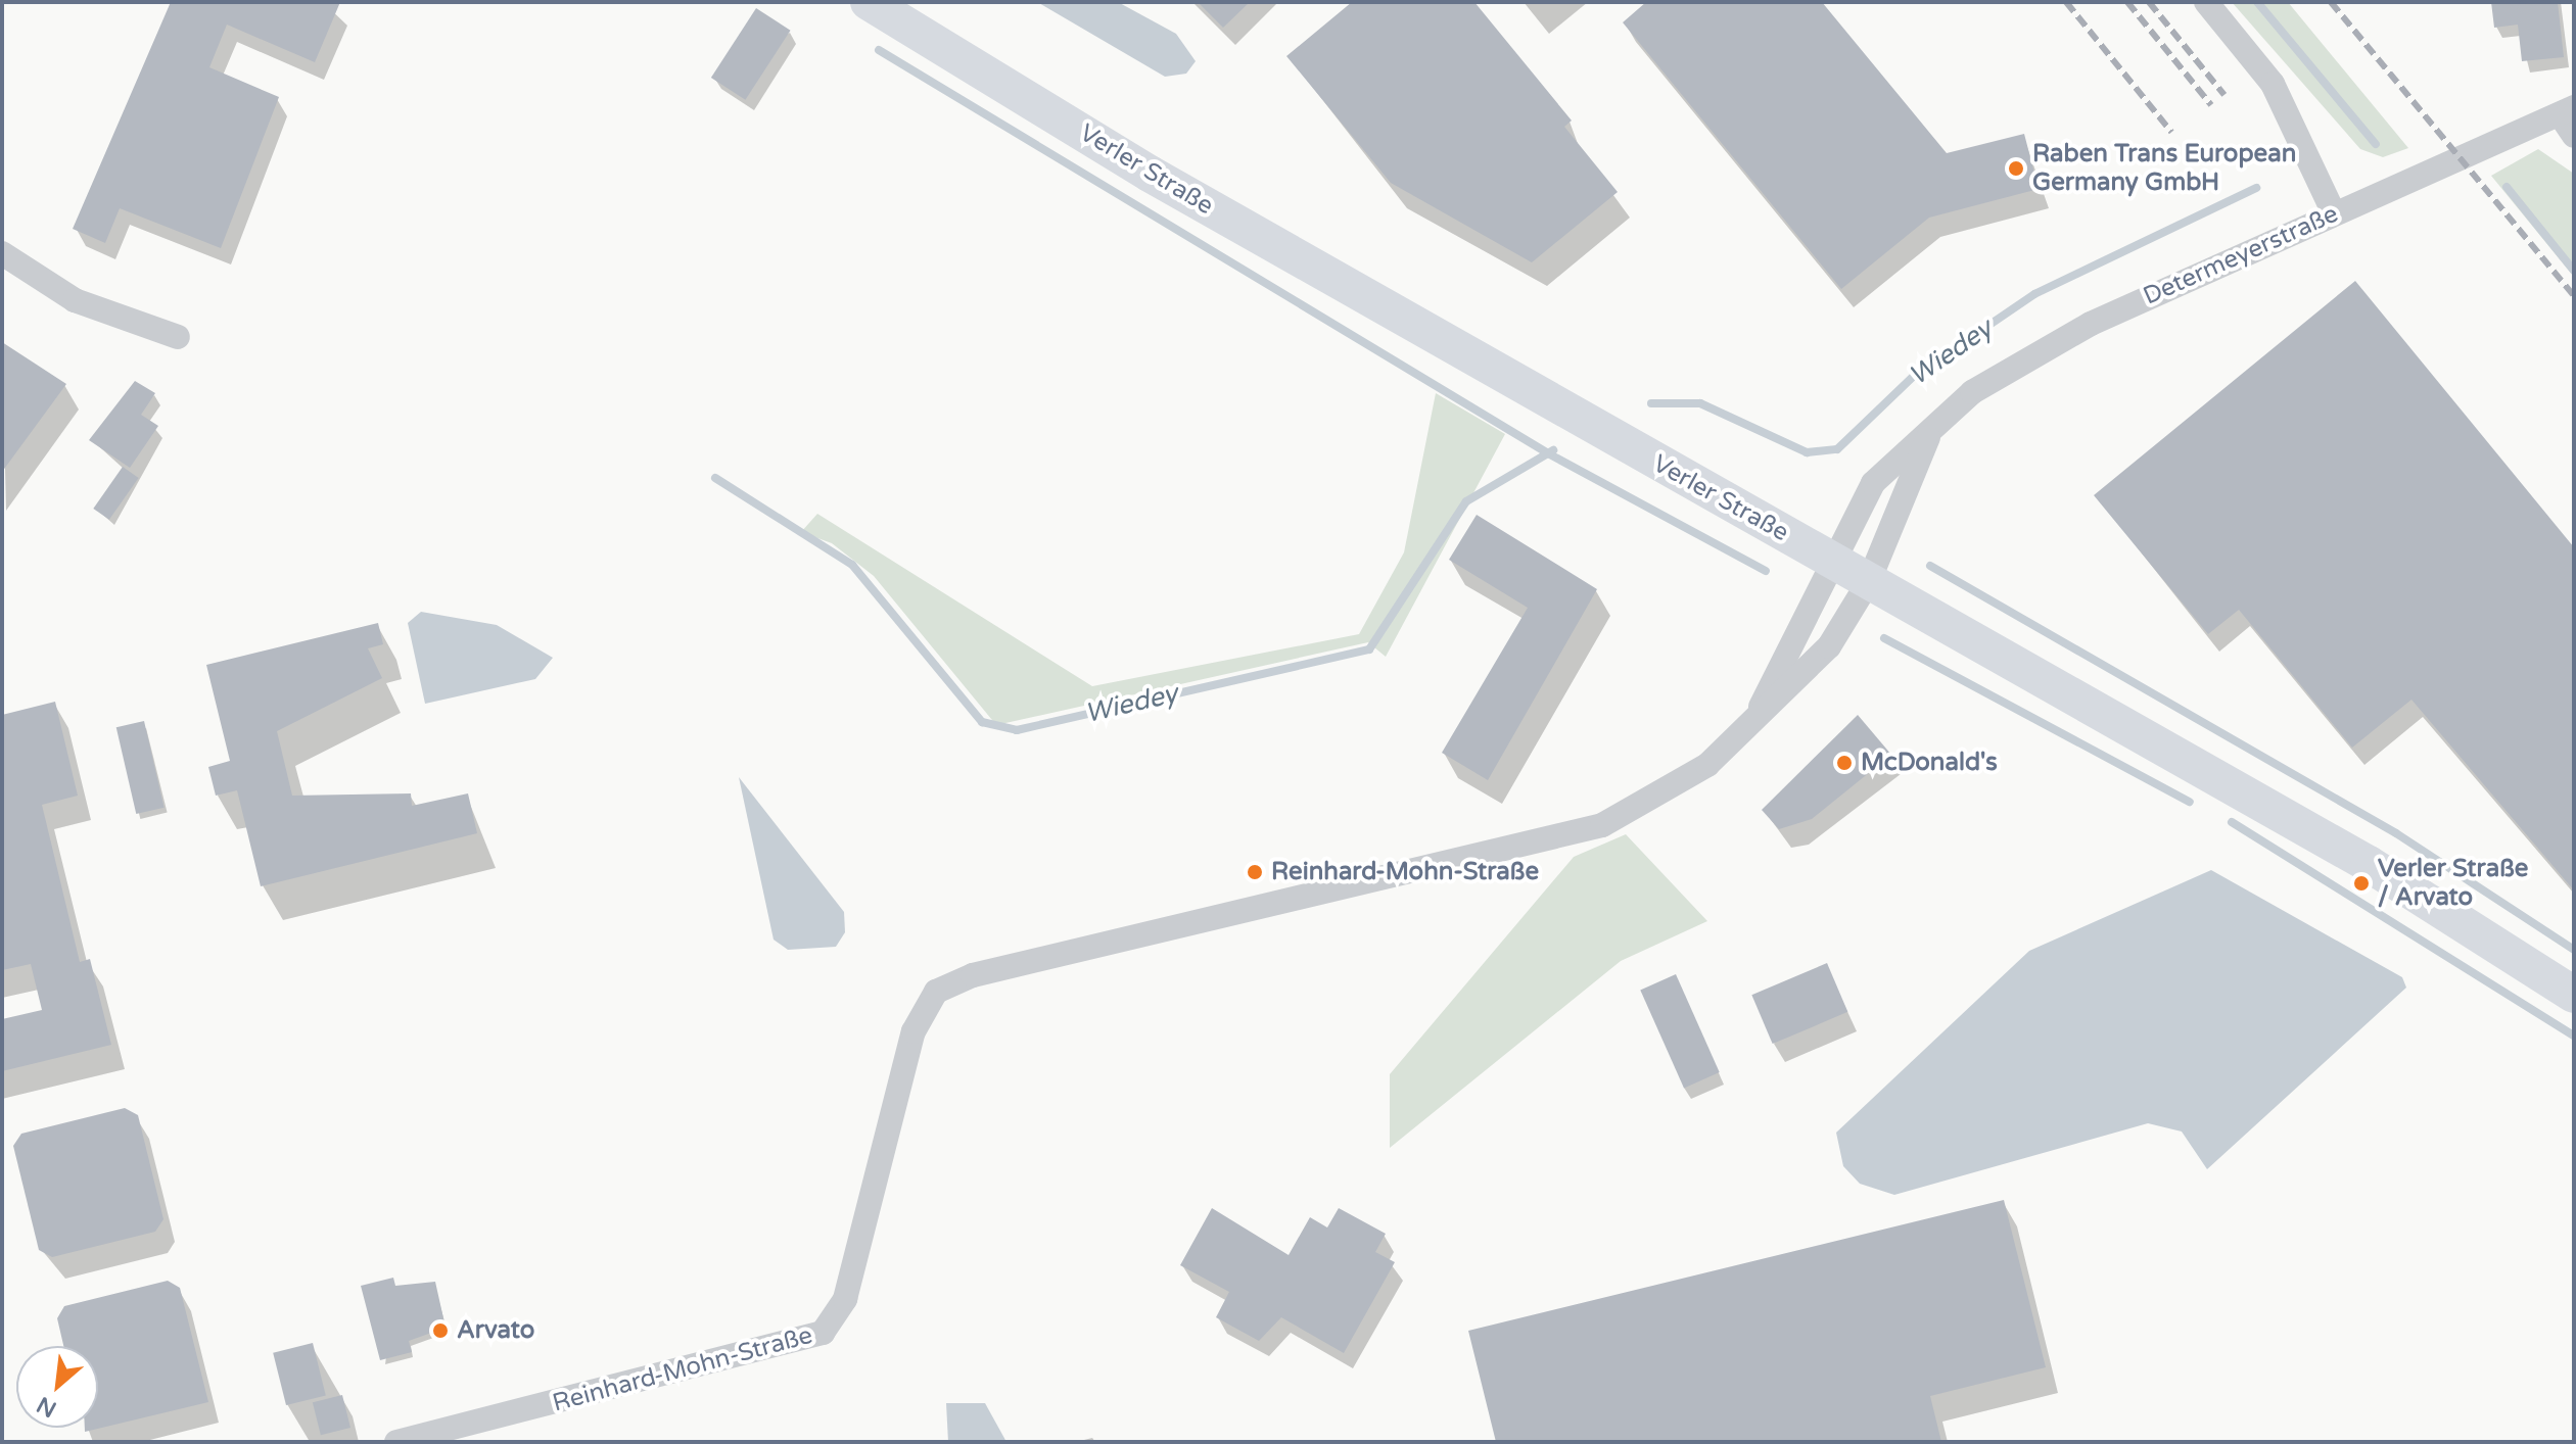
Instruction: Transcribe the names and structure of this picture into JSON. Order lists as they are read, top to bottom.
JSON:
{
  "streets": {
    "main road": ["Verler Straße"],
    "street": ["Determeyerstraße", "Reinhard-Mohn-Straße"]
  },
  "crossings": [
    ["Verler Straße", "Determeyerstraße"],
    ["Verler Straße", "Reinhard-Mohn-Straße"],
    ["Determeyerstraße", "Reinhard-Mohn-Straße"]
  ],
  "water": ["Wiedey"],
  "places": [
    "Raben Trans European Germany GmbH",
    "McDonald's",
    "Reinhard-Mohn-Straße",
    "Verler Straße / Arvato",
    "Arvato"
  ],
  "north": "bottom left"
}
